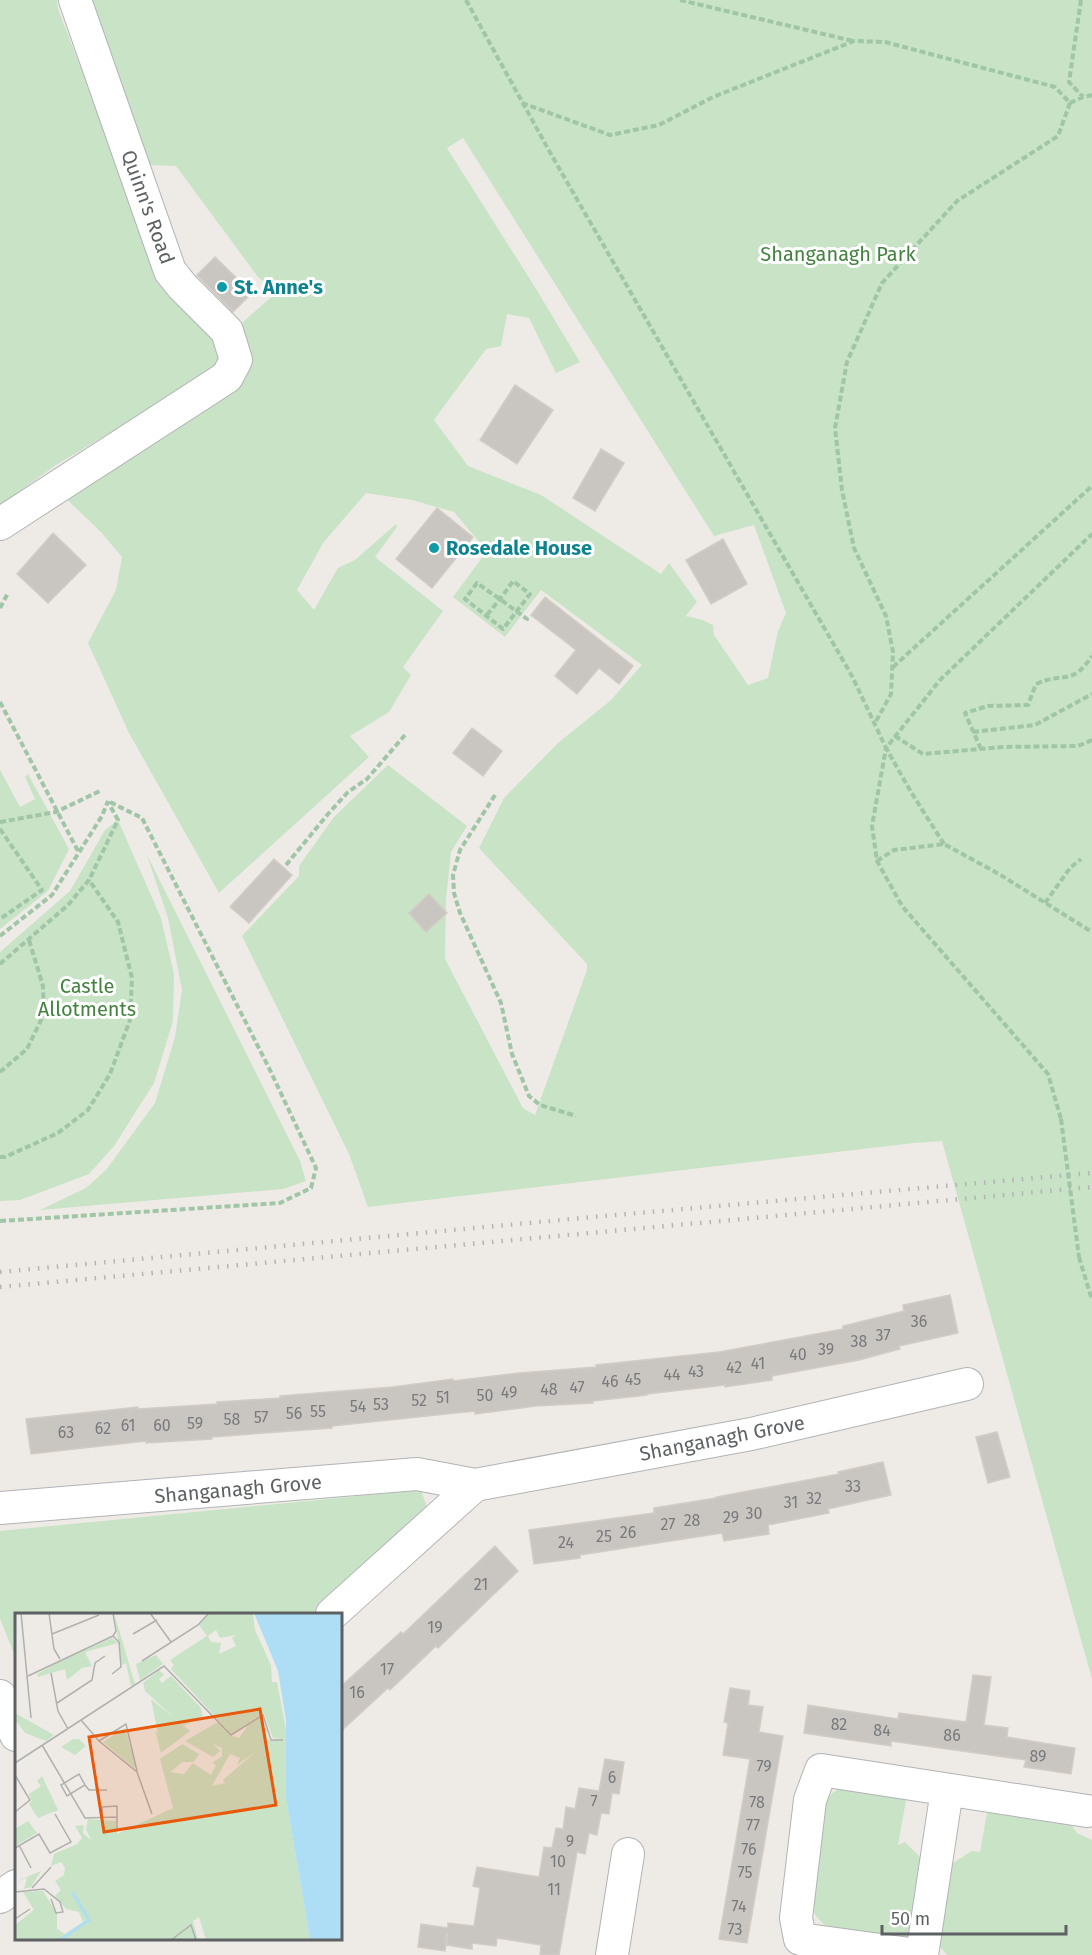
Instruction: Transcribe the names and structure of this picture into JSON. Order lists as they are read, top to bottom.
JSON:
{
  "streets": {
    "street": ["Quinn's Road", "Shanganagh Grove"]
  },
  "parks": ["Shanganagh Park", "Castle Allotments"],
  "places": ["St. Anne's", "Rosedale House"],
  "house_numbers": [
    "36",
    "37",
    "38",
    "39",
    "40",
    "41",
    "42",
    "43",
    "44",
    "45",
    "46",
    "47",
    "48",
    "49",
    "50",
    "51",
    "52",
    "53",
    "54",
    "55",
    "56",
    "57",
    "58",
    "59",
    "61",
    "60",
    "62",
    "63",
    "33",
    "32",
    "31",
    "30",
    "29",
    "28",
    "27",
    "26",
    "25",
    "24",
    "21",
    "19",
    "17",
    "16",
    "82",
    "84",
    "86",
    "89",
    "79",
    "6",
    "7",
    "78",
    "77",
    "9",
    "76",
    "10",
    "75",
    "11",
    "74",
    "73"
  ],
  "scale_bar": "50 m"
}
